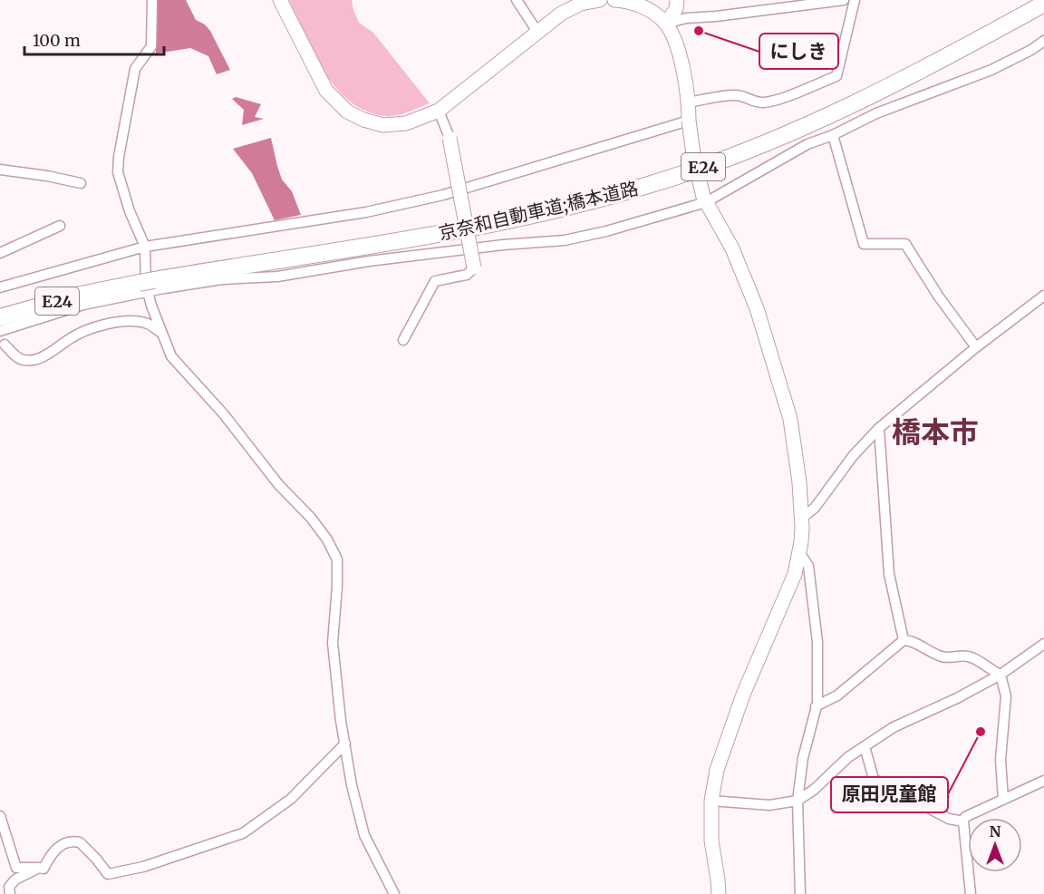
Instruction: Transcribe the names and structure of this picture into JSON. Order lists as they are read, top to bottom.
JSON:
{
  "streets": {
    "highway": ["E24", "京奈和自動車道;橋本道路"]
  },
  "districts": ["橋本市"],
  "places": ["にしき", "原田児童館"],
  "scale_bar": "100 m",
  "north": "top"
}
